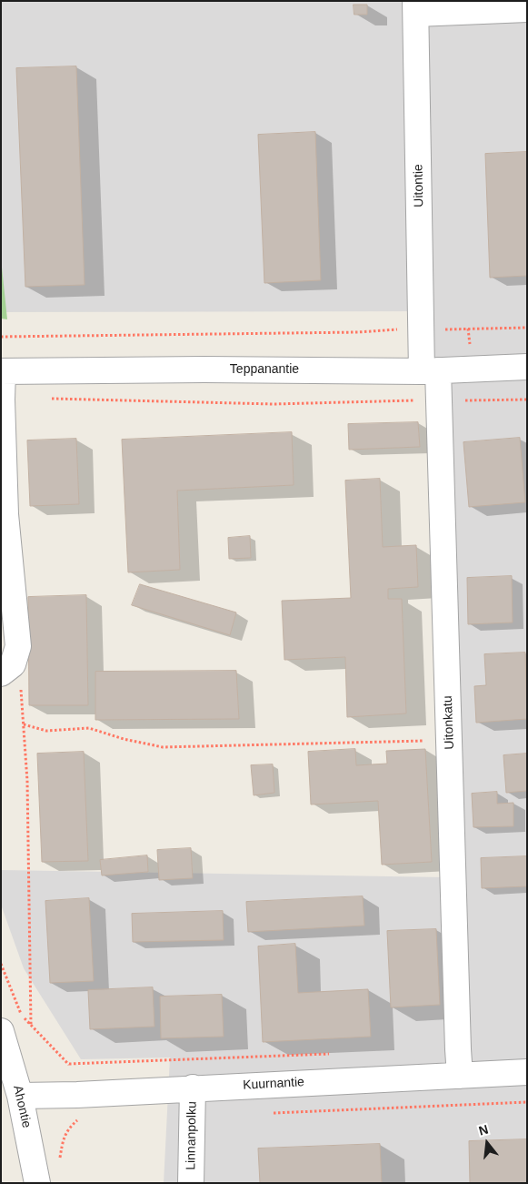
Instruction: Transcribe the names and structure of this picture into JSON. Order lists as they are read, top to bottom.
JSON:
{
  "streets": {
    "street": [
      "Uitontie",
      "Teppanantie",
      "Uitonkatu",
      "Kuurnantie",
      "Ahontie",
      "Linnanpolku"
    ]
  },
  "crossings": [
    ["Uitontie", "Teppanantie"],
    ["Uitontie", "Uitonkatu"],
    ["Teppanantie", "Uitonkatu"],
    ["Uitonkatu", "Kuurnantie"],
    ["Kuurnantie", "Ahontie"],
    ["Kuurnantie", "Linnanpolku"]
  ],
  "north": "top"
}
